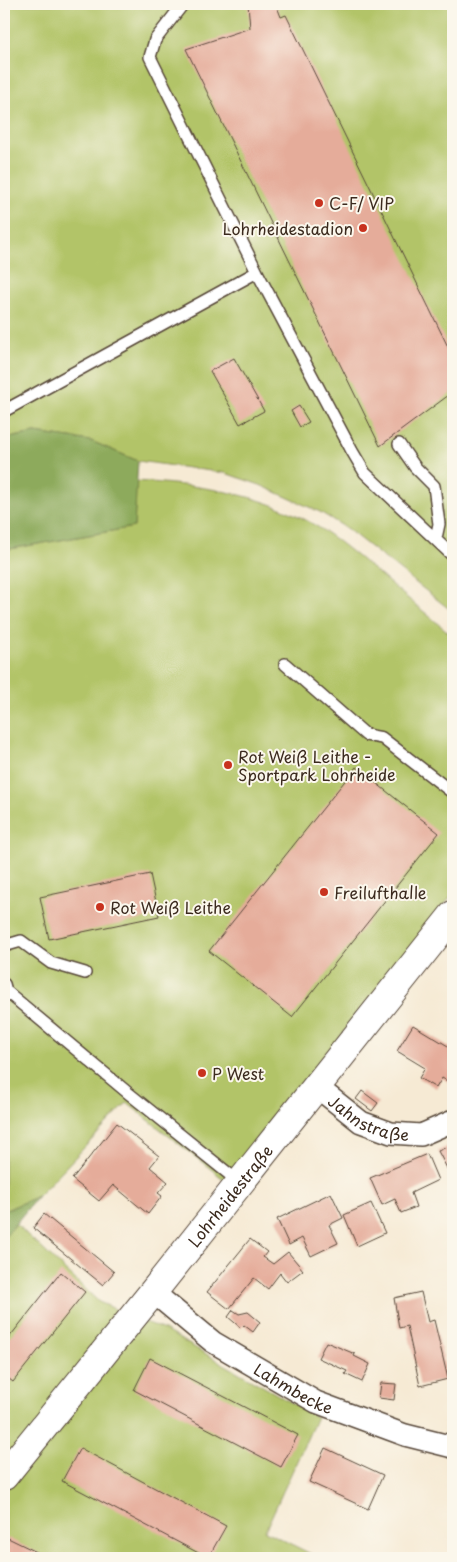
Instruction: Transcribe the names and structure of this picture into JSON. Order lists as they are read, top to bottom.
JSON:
{
  "streets": {
    "street": ["Jahnstraße", "Lohrheidestraße", "Lahmbecke"]
  },
  "crossings": [
    ["Jahnstraße", "Lohrheidestraße"],
    ["Lohrheidestraße", "Lahmbecke"]
  ],
  "places": [
    "C-F/ VIP",
    "Lohrheidestadion",
    "Rot Weiß Leithe - Sportpark Lohrheide",
    "Freilufthalle",
    "Rot Weiß Leithe",
    "P West"
  ]
}
